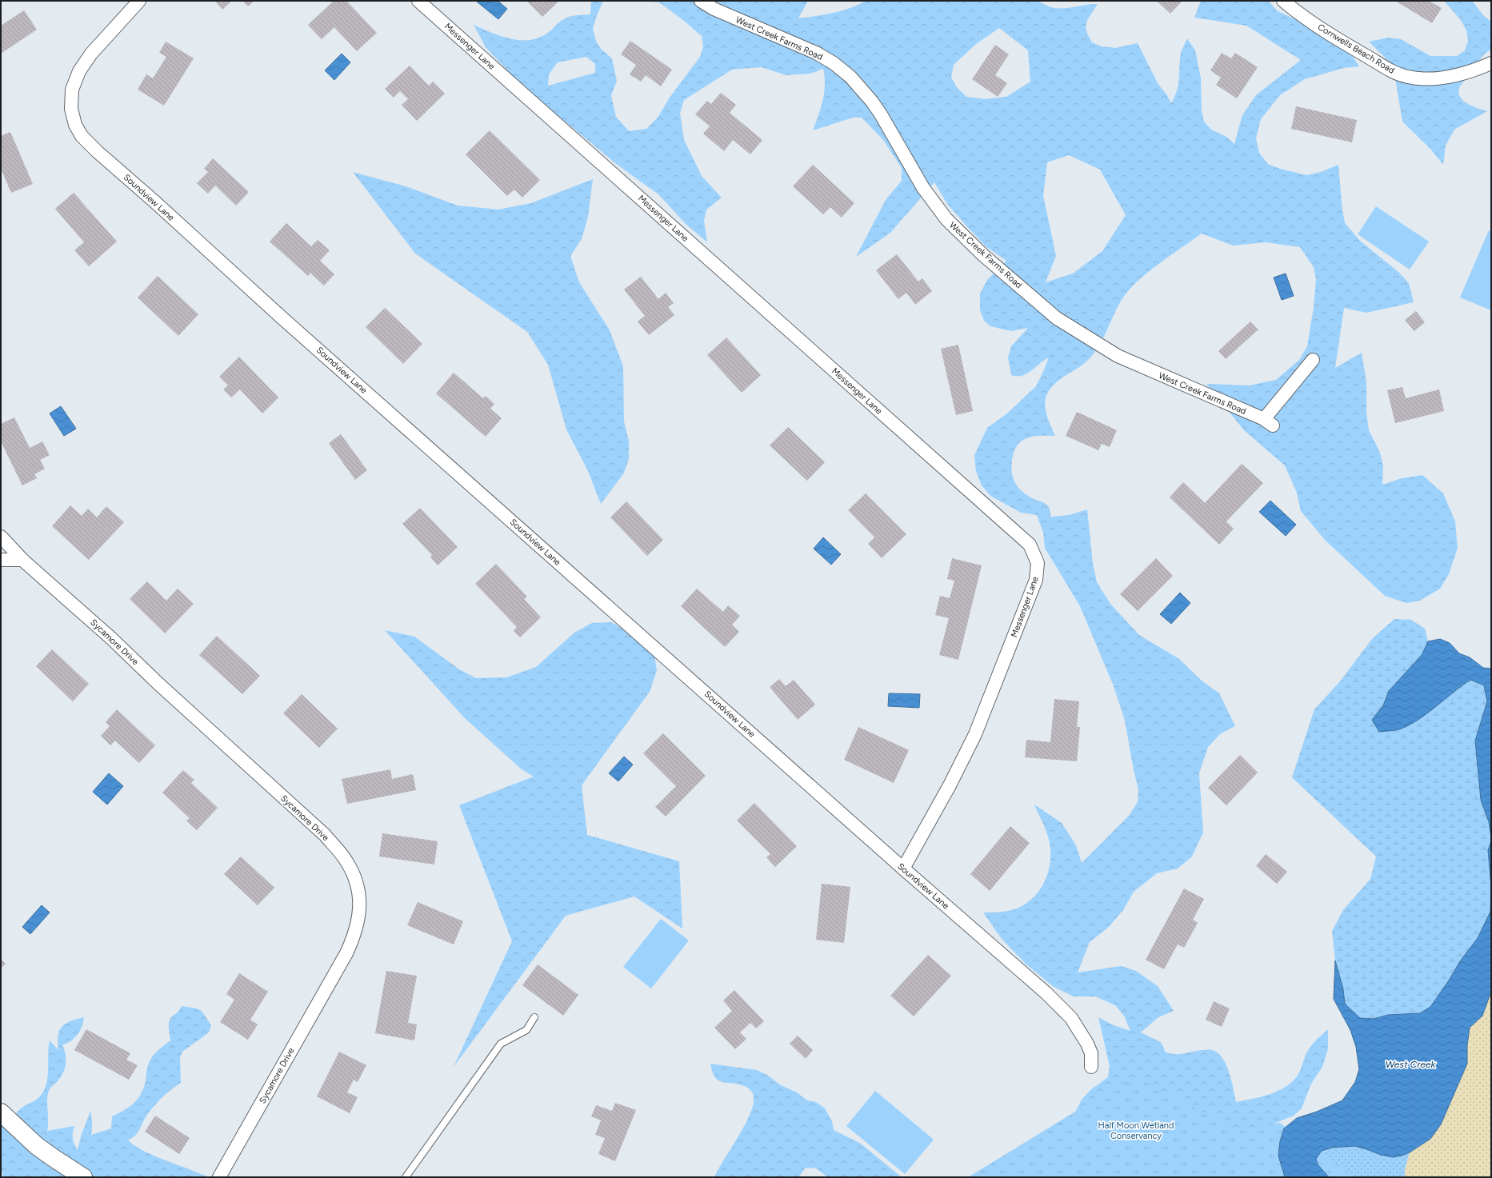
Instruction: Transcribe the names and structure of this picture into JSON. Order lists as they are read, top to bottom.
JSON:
{
  "streets": {
    "street": [
      "West Creek Farms Road",
      "Messenger Lane",
      "Cornwells Beach Road",
      "Soundview Lane",
      "Sycamore Drive"
    ]
  },
  "crossings": [
    ["Messenger Lane", "Soundview Lane"]
  ],
  "water": ["West Creek"],
  "parks": ["Half Moon Wetland Conservancy"]
}
